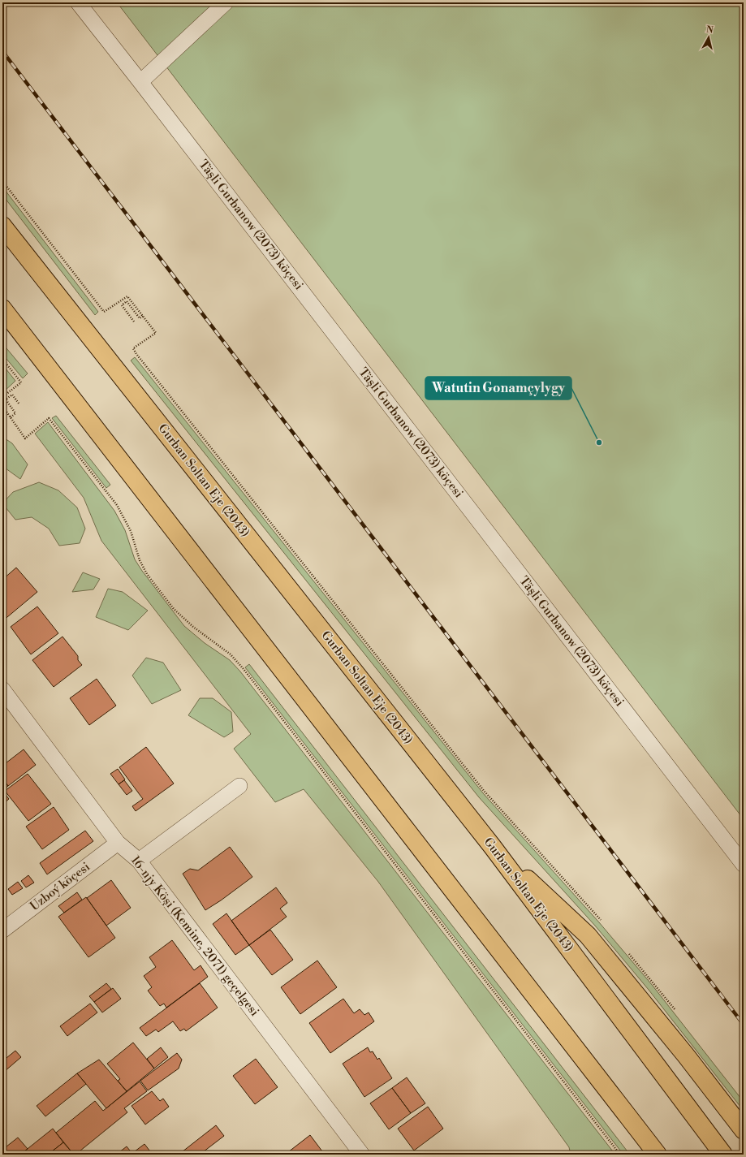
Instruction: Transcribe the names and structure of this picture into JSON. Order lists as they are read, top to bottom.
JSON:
{
  "streets": {
    "highway": ["Gurban Soltan Eje (2043)"],
    "street": ["Täşli Gurbanow (2073) köçesi", "Uzboý köçesi", "16-njy Köşi (Kemine, 2071) geçelgesi"]
  },
  "crossings": [
    ["Uzboý köçesi", "16-njy Köşi (Kemine, 2071) geçelgesi"]
  ],
  "places": ["Watutin Gonamçylygy"],
  "north": "top"
}
